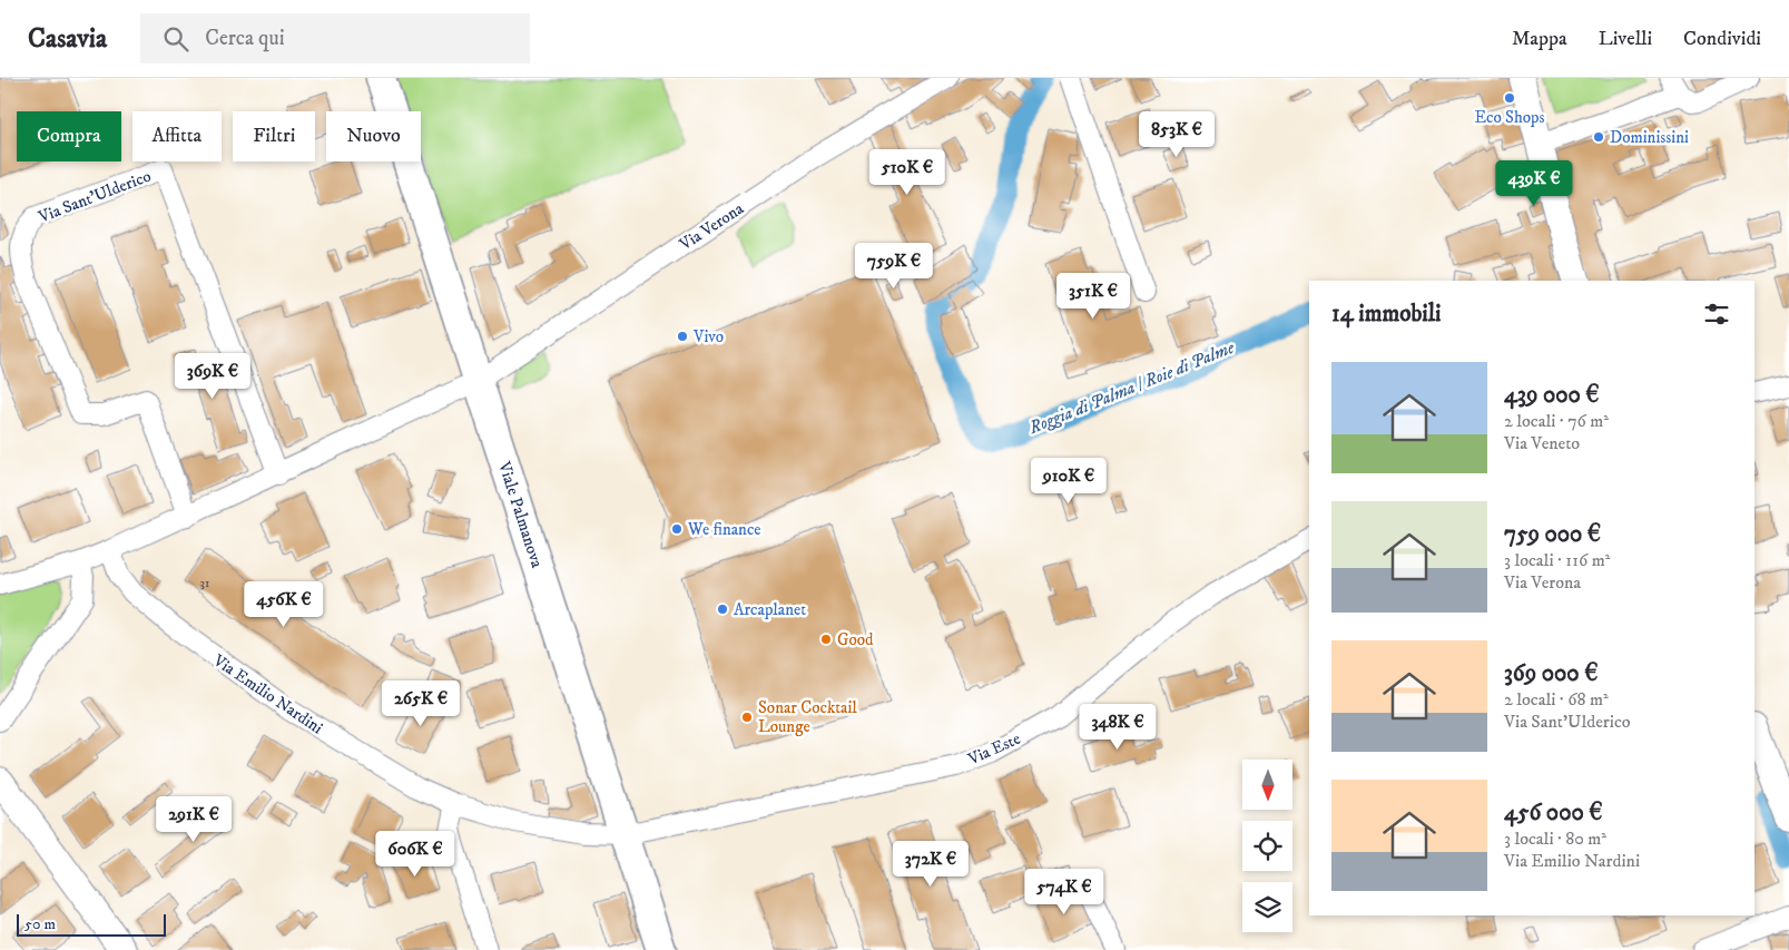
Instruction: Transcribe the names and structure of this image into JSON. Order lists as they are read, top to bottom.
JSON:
{
  "streets": {
    "main road": ["Viale Palmanova"],
    "street": [
      "Via Sant'Ulderico",
      "Via Verona",
      "Via Emilio Nardini",
      "Via Este"
    ]
  },
  "crossings": [
    ["Via Verona", "Viale Palmanova"],
    ["Viale Palmanova", "Via Emilio Nardini"],
    ["Viale Palmanova", "Via Este"],
    ["Via Emilio Nardini", "Via Este"]
  ],
  "water": ["Roggia di Palma / Roie di Palme"],
  "places": [
    "Eco Shops",
    "Dominissini",
    "Vivo",
    "We finance",
    "Arcaplanet",
    "Good",
    "Sonar Cocktail Lounge"
  ],
  "house_numbers": ["31"],
  "scale_bar": "50 m",
  "north": "bottom",
  "page": {
    "header": "Casavia",
    "search": "Cerca qui",
    "nav": ["Mappa", "Livelli", "Condividi"],
    "price": [
      "853K €",
      "510K €",
      "439K €",
      "759K €",
      "351K €",
      "369K €",
      "910K €",
      "456K €",
      "265K €",
      "348K €",
      "291K €",
      "606K €",
      "372K €",
      "574K €"
    ],
    "chip": [
      "Compra",
      "Affitta",
      "Filtri",
      "Nuovo"
    ],
    "heading": "14 immobili",
    "list": [
      {
        "name": "439 000 €",
        "note": "2 locali · 76 m² · Via Veneto"
      },
      {
        "name": "759 000 €",
        "note": "3 locali · 116 m² · Via Verona"
      },
      {
        "name": "369 000 €",
        "note": "2 locali · 68 m² · Via Sant'Ulderico"
      },
      {
        "name": "456 000 €",
        "note": "3 locali · 80 m² · Via Emilio Nardini"
      }
    ],
    "scale": "50 m"
  }
}
